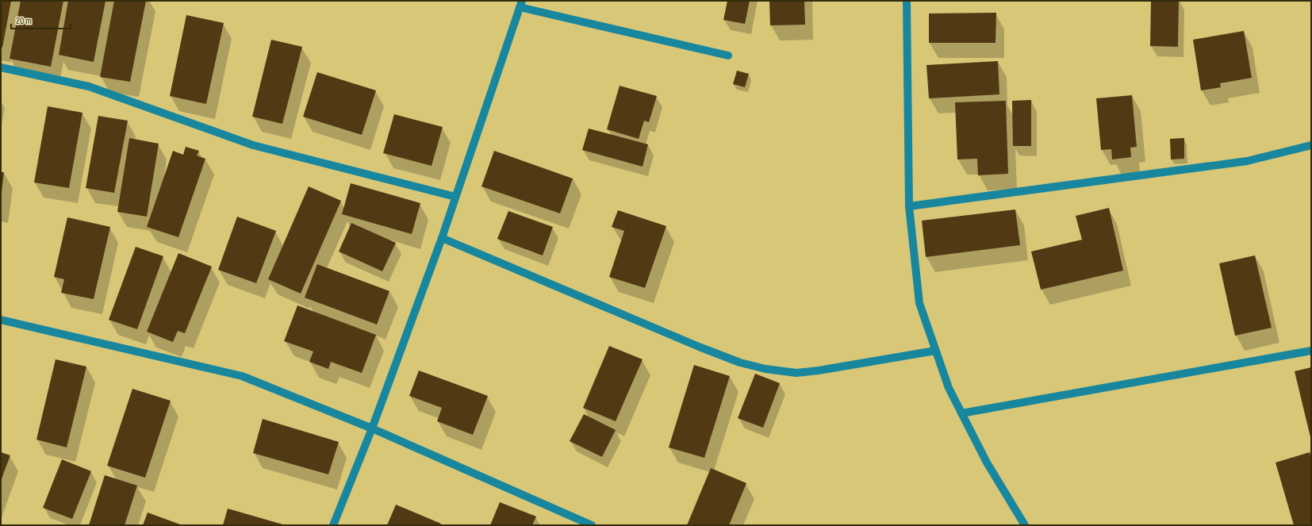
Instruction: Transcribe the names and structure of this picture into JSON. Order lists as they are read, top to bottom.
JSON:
{
  "scale_bar": "20 m"
}
